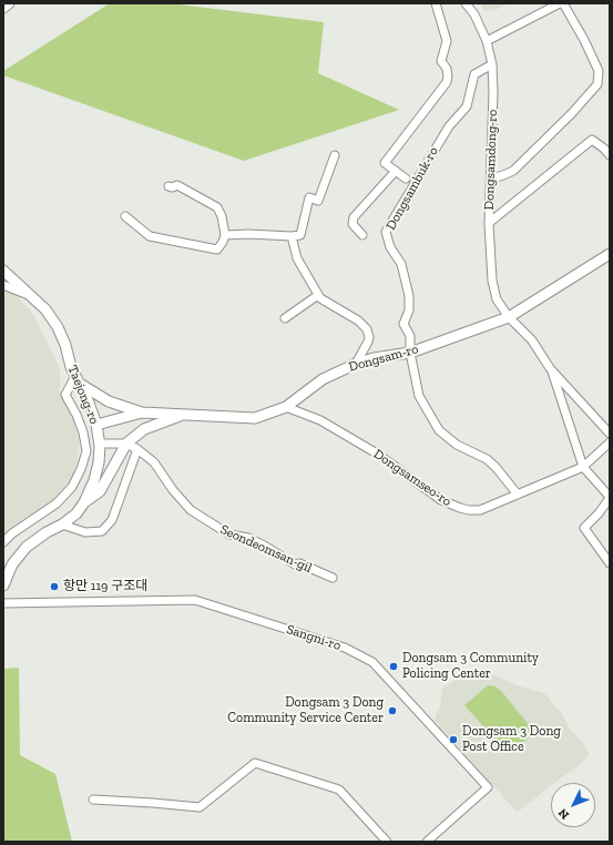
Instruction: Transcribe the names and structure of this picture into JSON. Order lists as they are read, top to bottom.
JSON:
{
  "streets": {
    "main road": ["Dongsam-ro", "Taejong-ro"],
    "street": [
      "Dongsamdong-ro",
      "Dongsambuk-ro",
      "Dongsamseo-ro",
      "Seondeomsan-gil",
      "Sangni-ro"
    ]
  },
  "crossings": [
    ["Dongsamdong-ro", "Dongsambuk-ro"],
    ["Dongsamdong-ro", "Dongsam-ro"],
    ["Dongsambuk-ro", "Dongsam-ro"],
    ["Dongsambuk-ro", "Dongsamseo-ro"],
    ["Dongsam-ro", "Taejong-ro"],
    ["Dongsam-ro", "Dongsamseo-ro"]
  ],
  "places": [
    "항만 119 구조대",
    "Dongsam 3 Community Policing Center",
    "Dongsam 3 Dong Community Service Center",
    "Dongsam 3 Dong Post Office"
  ],
  "north": "bottom left"
}
